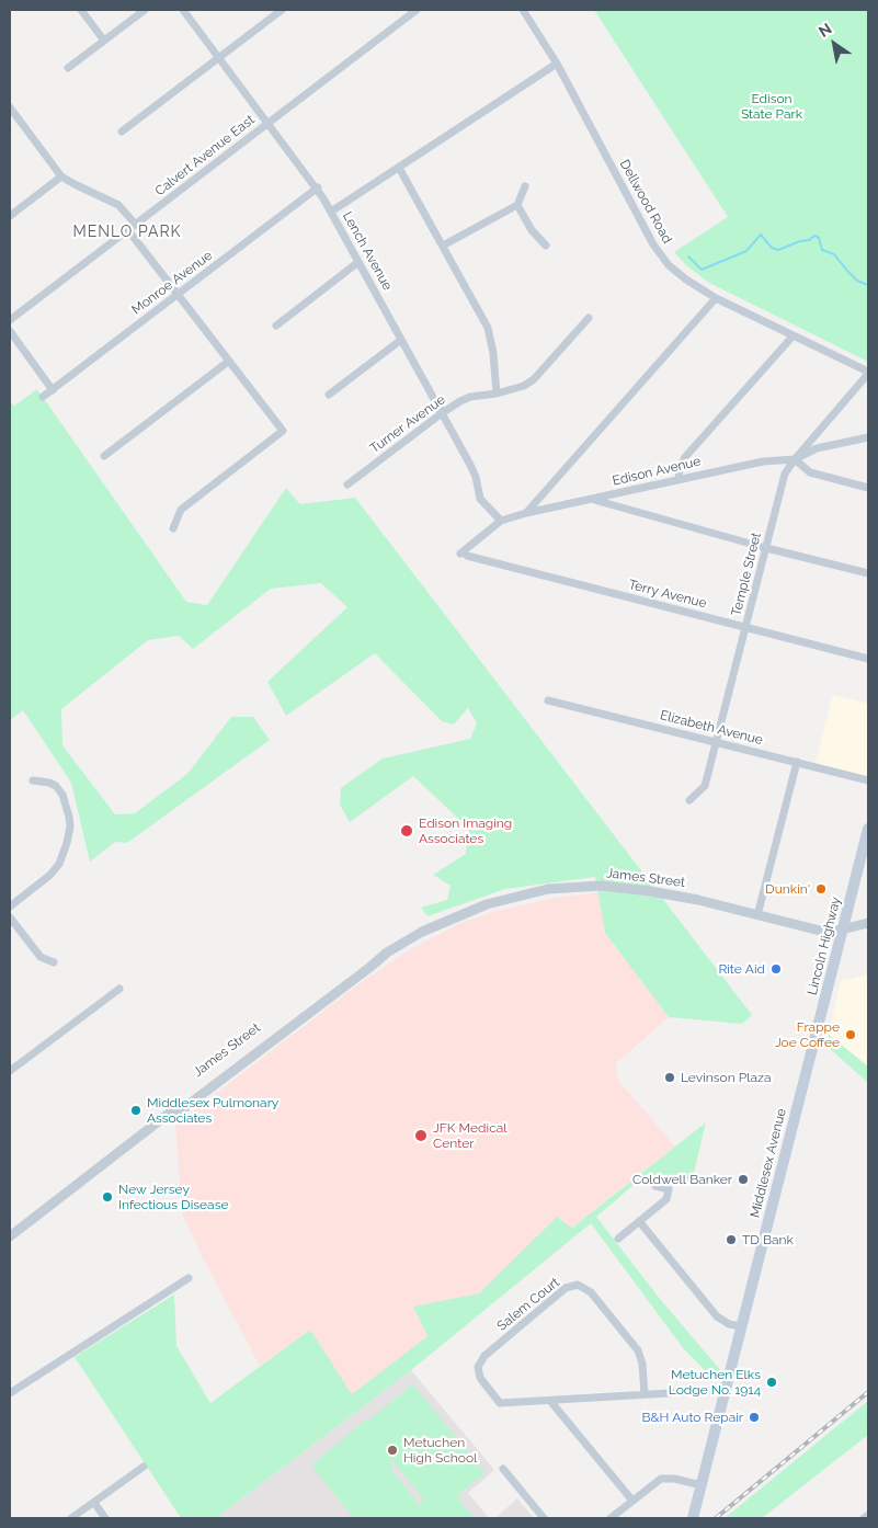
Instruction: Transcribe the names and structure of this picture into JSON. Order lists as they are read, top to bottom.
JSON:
{
  "streets": {
    "main road": ["Lincoln Highway", "Middlesex Avenue"],
    "street": [
      "Calvert Avenue East",
      "Dellwood Road",
      "Lench Avenue",
      "Monroe Avenue",
      "Turner Avenue",
      "Edison Avenue",
      "Temple Street",
      "Terry Avenue",
      "Elizabeth Avenue",
      "James Street",
      "Salem Court"
    ]
  },
  "crossings": [
    ["Calvert Avenue East", "Lench Avenue"],
    ["Dellwood Road", "Temple Street"],
    ["Lench Avenue", "Monroe Avenue"],
    ["Lench Avenue", "Turner Avenue"],
    ["Lench Avenue", "Edison Avenue"],
    ["Edison Avenue", "Temple Street"],
    ["Edison Avenue", "Terry Avenue"],
    ["Temple Street", "Terry Avenue"],
    ["Temple Street", "Elizabeth Avenue"],
    ["James Street", "Lincoln Highway"],
    ["Lincoln Highway", "Middlesex Avenue"]
  ],
  "districts": ["MENLO PARK"],
  "parks": ["Edison State Park"],
  "places": [
    "Edison Imaging Associates",
    "Dunkin'",
    "Rite Aid",
    "Frappe Joe Coffee",
    "Levinson Plaza",
    "Middlesex Pulmonary Associates",
    "JFK Medical Center",
    "Coldwell Banker",
    "New Jersey Infectious Disease",
    "TD Bank",
    "Metuchen Elks Lodge No. 1914",
    "B&H Auto Repair",
    "Metuchen High School"
  ],
  "north": "top left"
}
